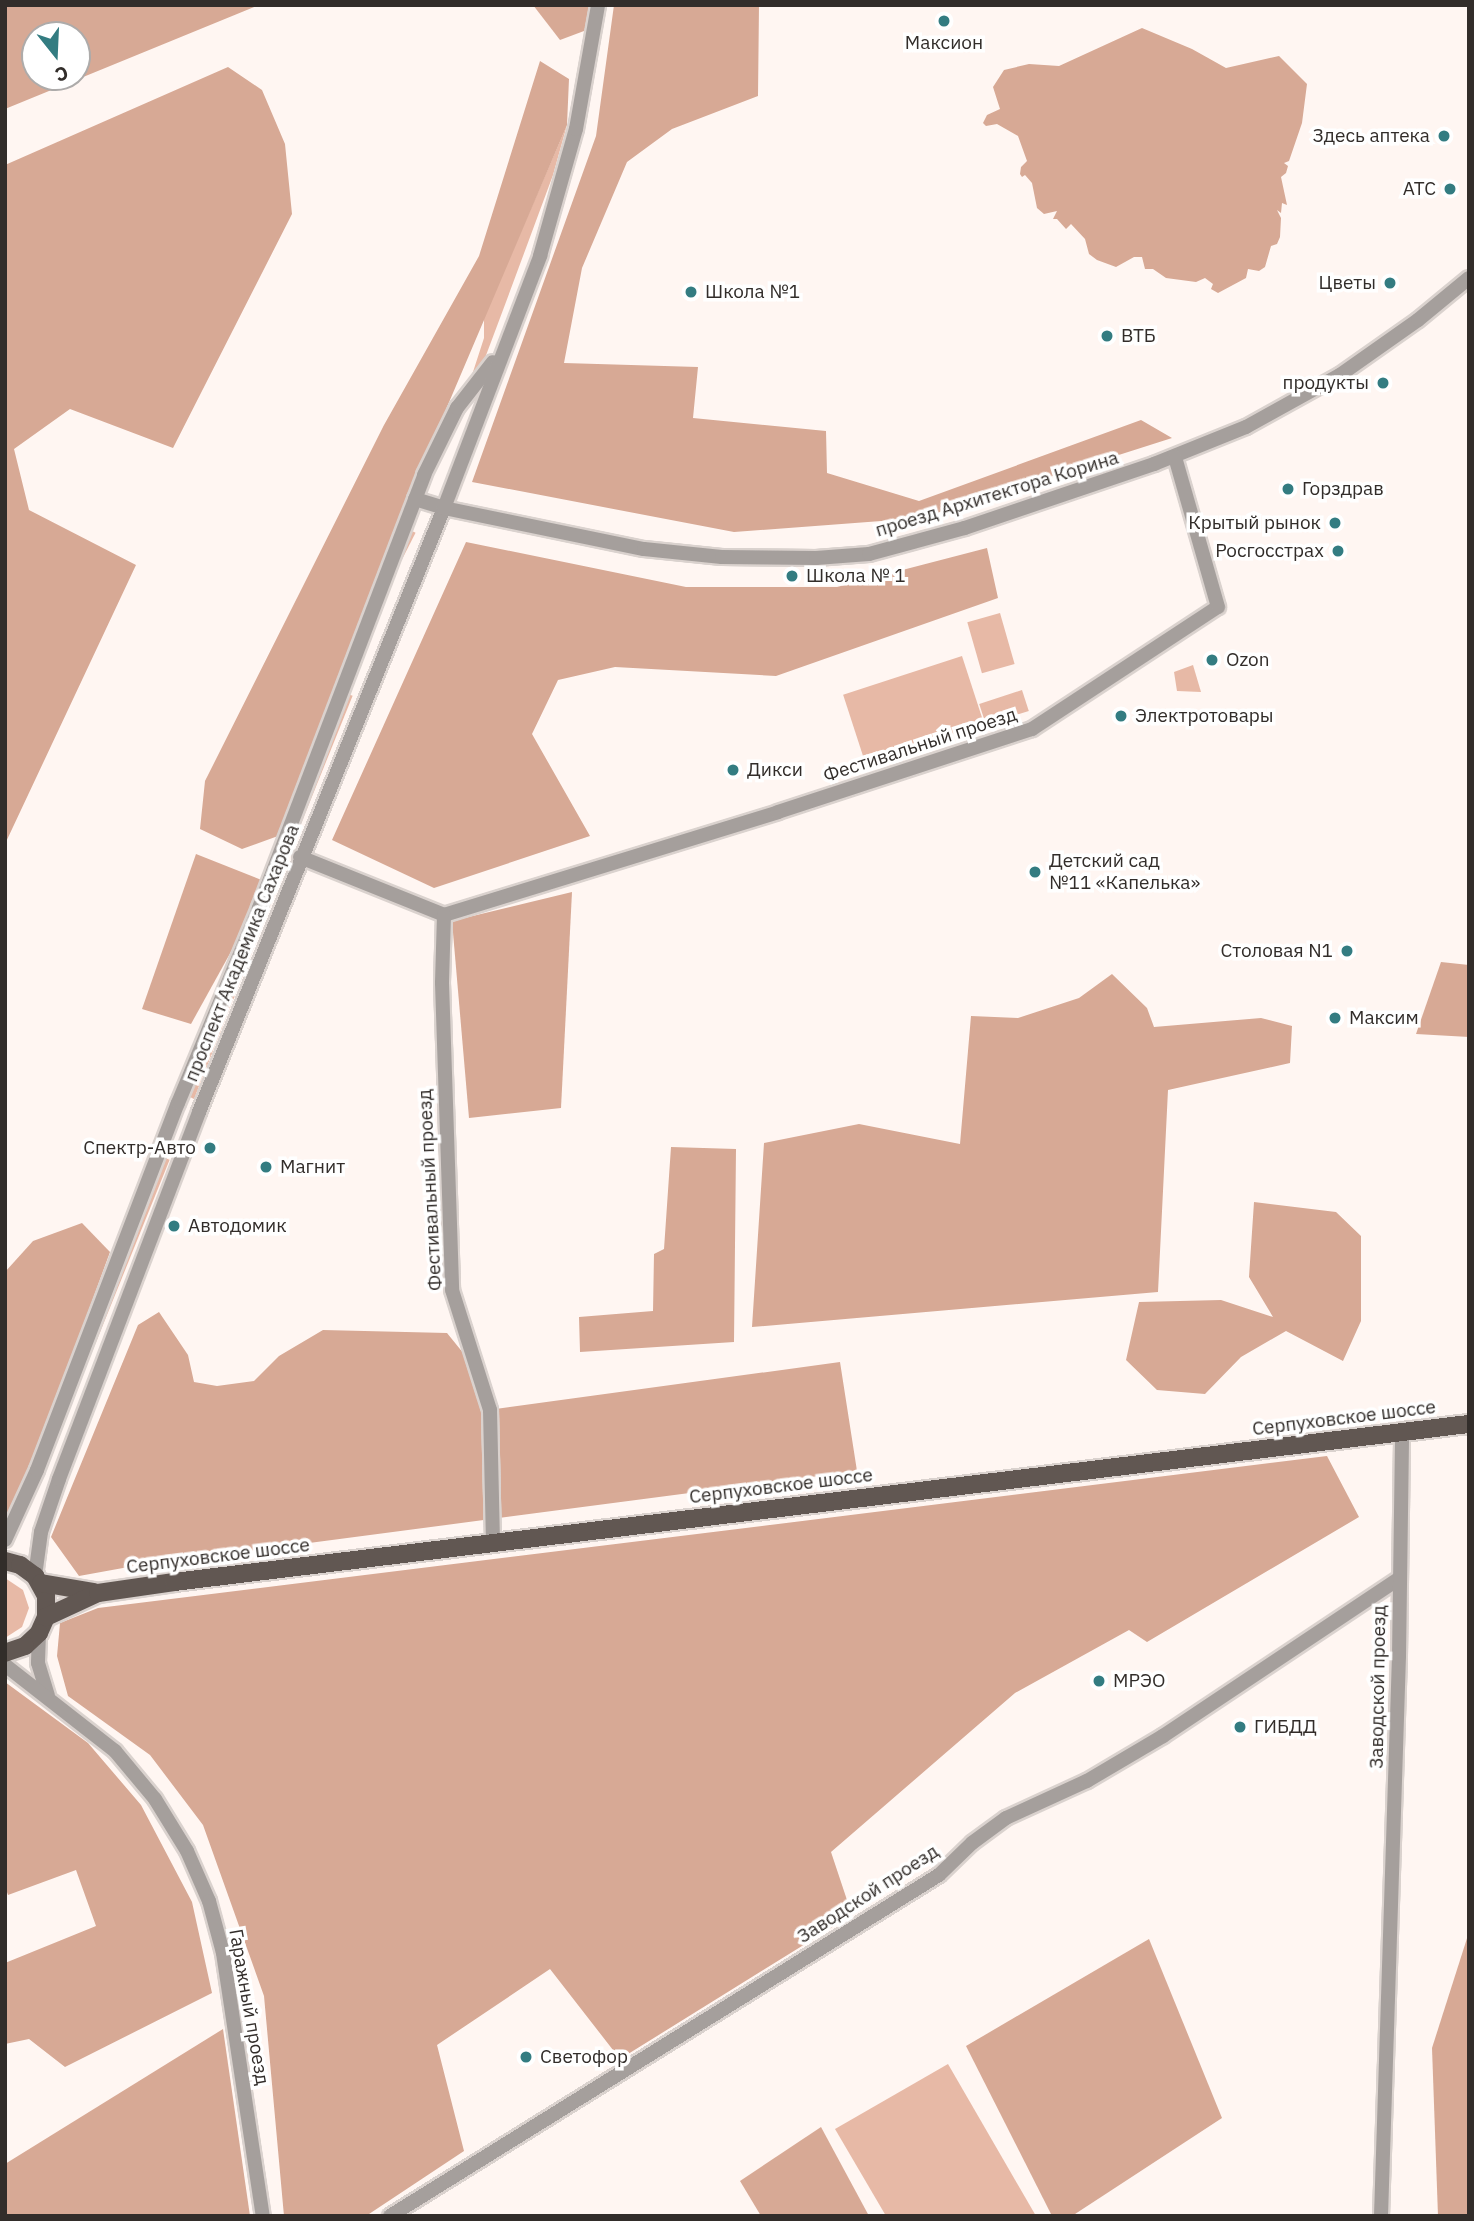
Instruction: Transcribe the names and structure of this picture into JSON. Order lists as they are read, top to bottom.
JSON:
{
  "streets": {
    "main road": ["Серпуховское шоссе"],
    "street": [
      "проезд Архитектора Корина",
      "Фестивальный проезд",
      "проспект Академика Сахарова",
      "Заводской проезд",
      "Гаражный проезд"
    ]
  },
  "crossings": [
    ["проезд Архитектора Корина", "Фестивальный проезд"],
    ["проезд Архитектора Корина", "проспект Академика Сахарова"],
    ["Фестивальный проезд", "Серпуховское шоссе"],
    ["Серпуховское шоссе", "Заводской проезд"]
  ],
  "places": [
    "Максион",
    "Здесь аптека",
    "АТС",
    "Цветы",
    "Школа №1",
    "ВТБ",
    "продукты",
    "Горздрав",
    "Крытый рынок",
    "Росгосстрах",
    "Школа № 1",
    "Ozon",
    "Электротовары",
    "Дикси",
    "Детский сад №11 «Капелька»",
    "Столовая N1",
    "Максим",
    "Спектр-Авто",
    "Магнит",
    "Автодомик",
    "МРЭО",
    "ГИБДД",
    "Светофор"
  ],
  "north": "bottom"
}
